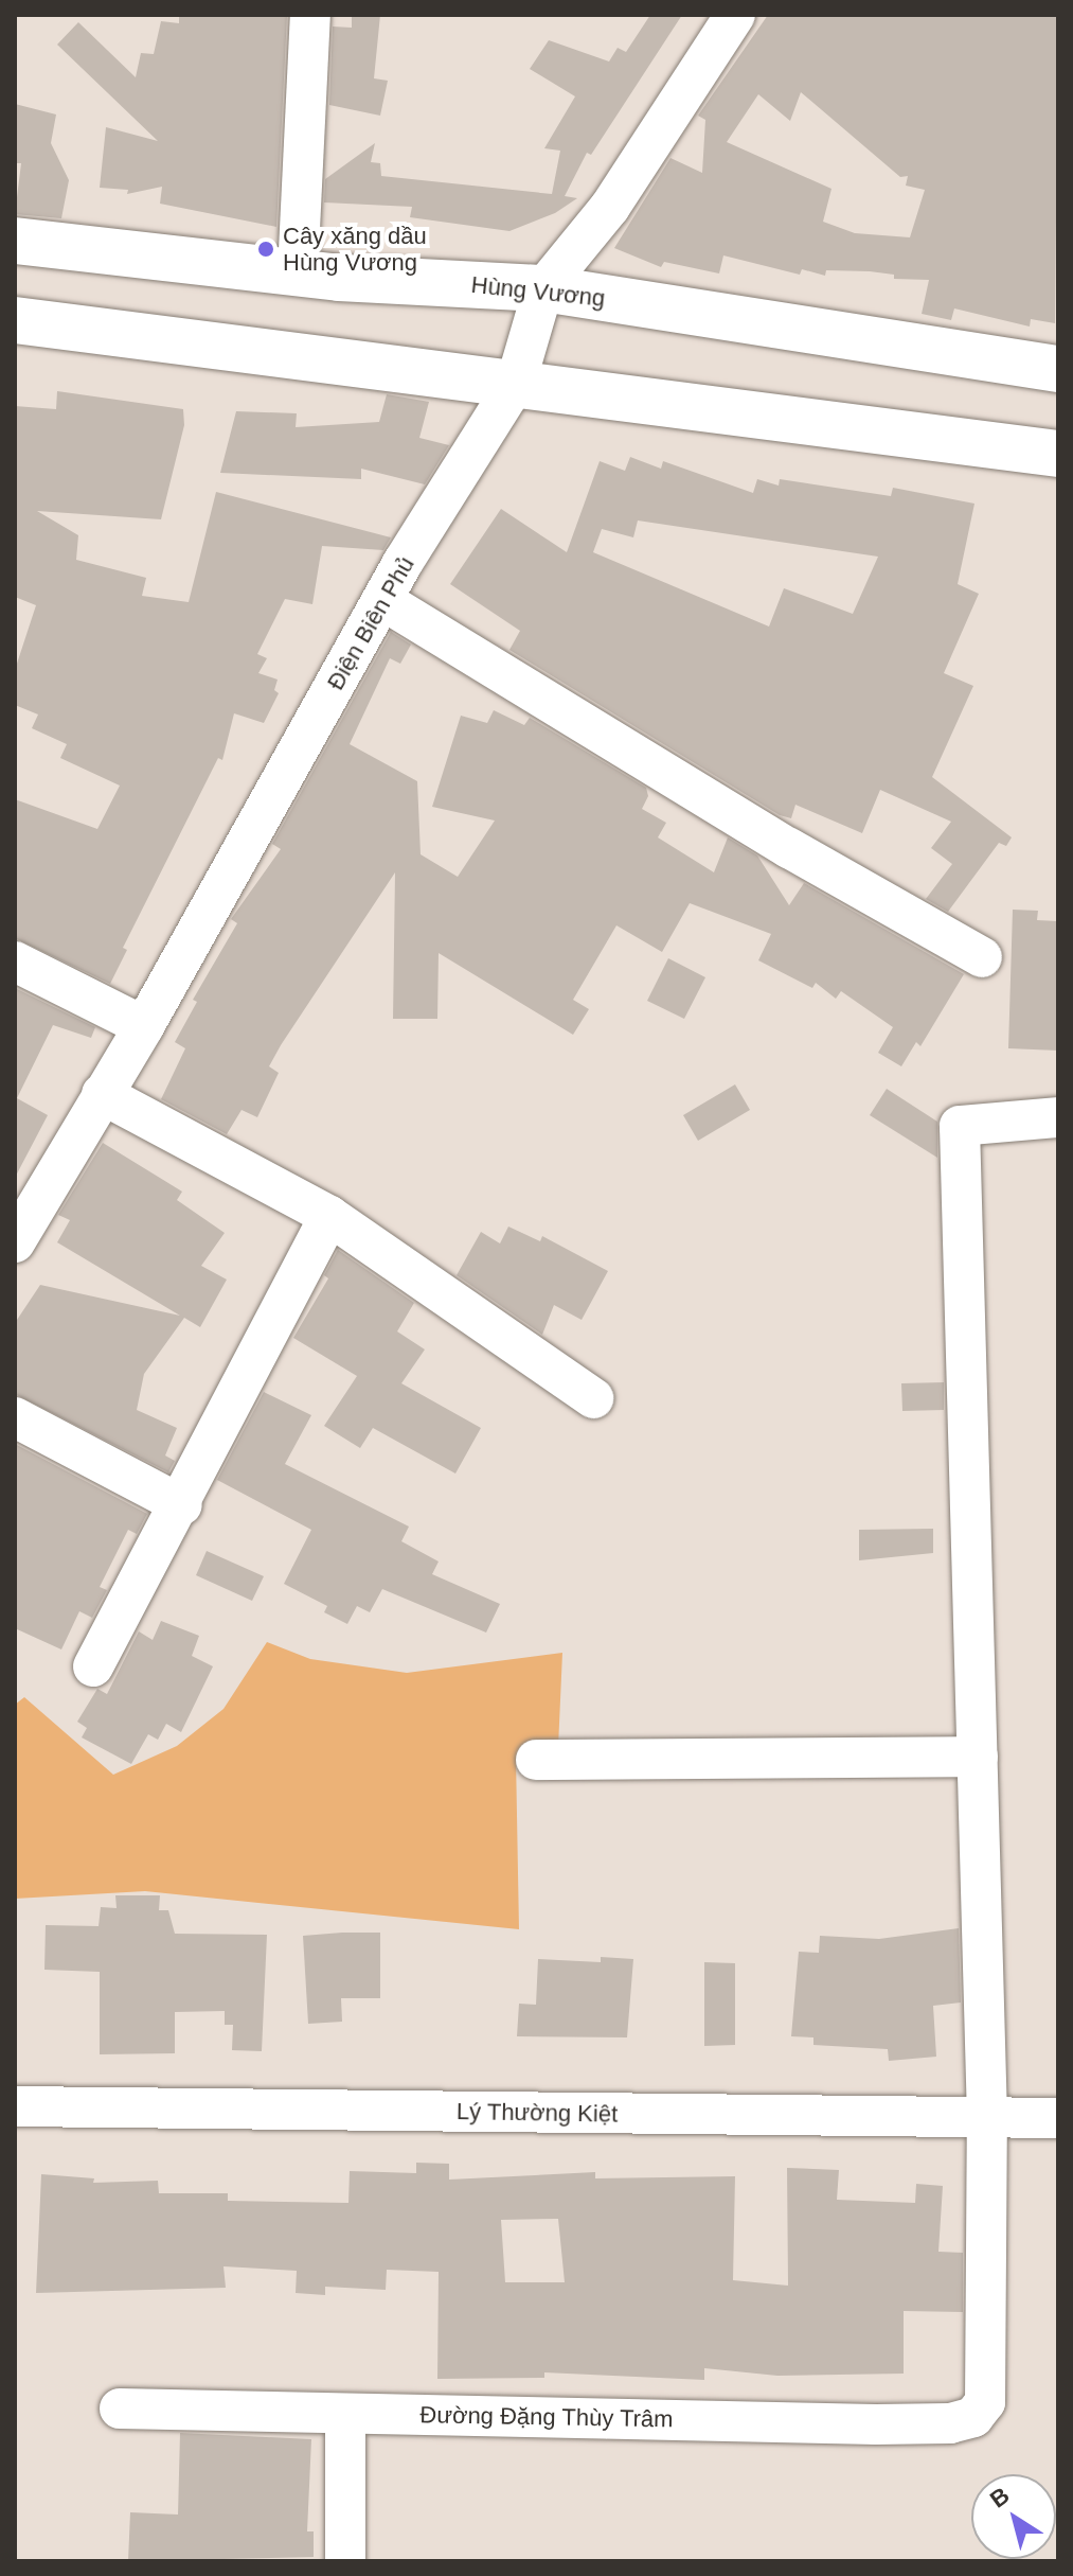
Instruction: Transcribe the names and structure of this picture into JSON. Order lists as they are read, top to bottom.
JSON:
{
  "streets": {
    "main road": ["Hùng Vương"],
    "street": ["Điện Biên Phủ", "Lý Thường Kiệt", "Đường Đặng Thùy Trâm"]
  },
  "crossings": [
    ["Hùng Vương", "Điện Biên Phủ"],
    ["Lý Thường Kiệt", "Đường Đặng Thùy Trâm"]
  ],
  "places": ["Cây xăng dầu Hùng Vương"],
  "north": "top left"
}
